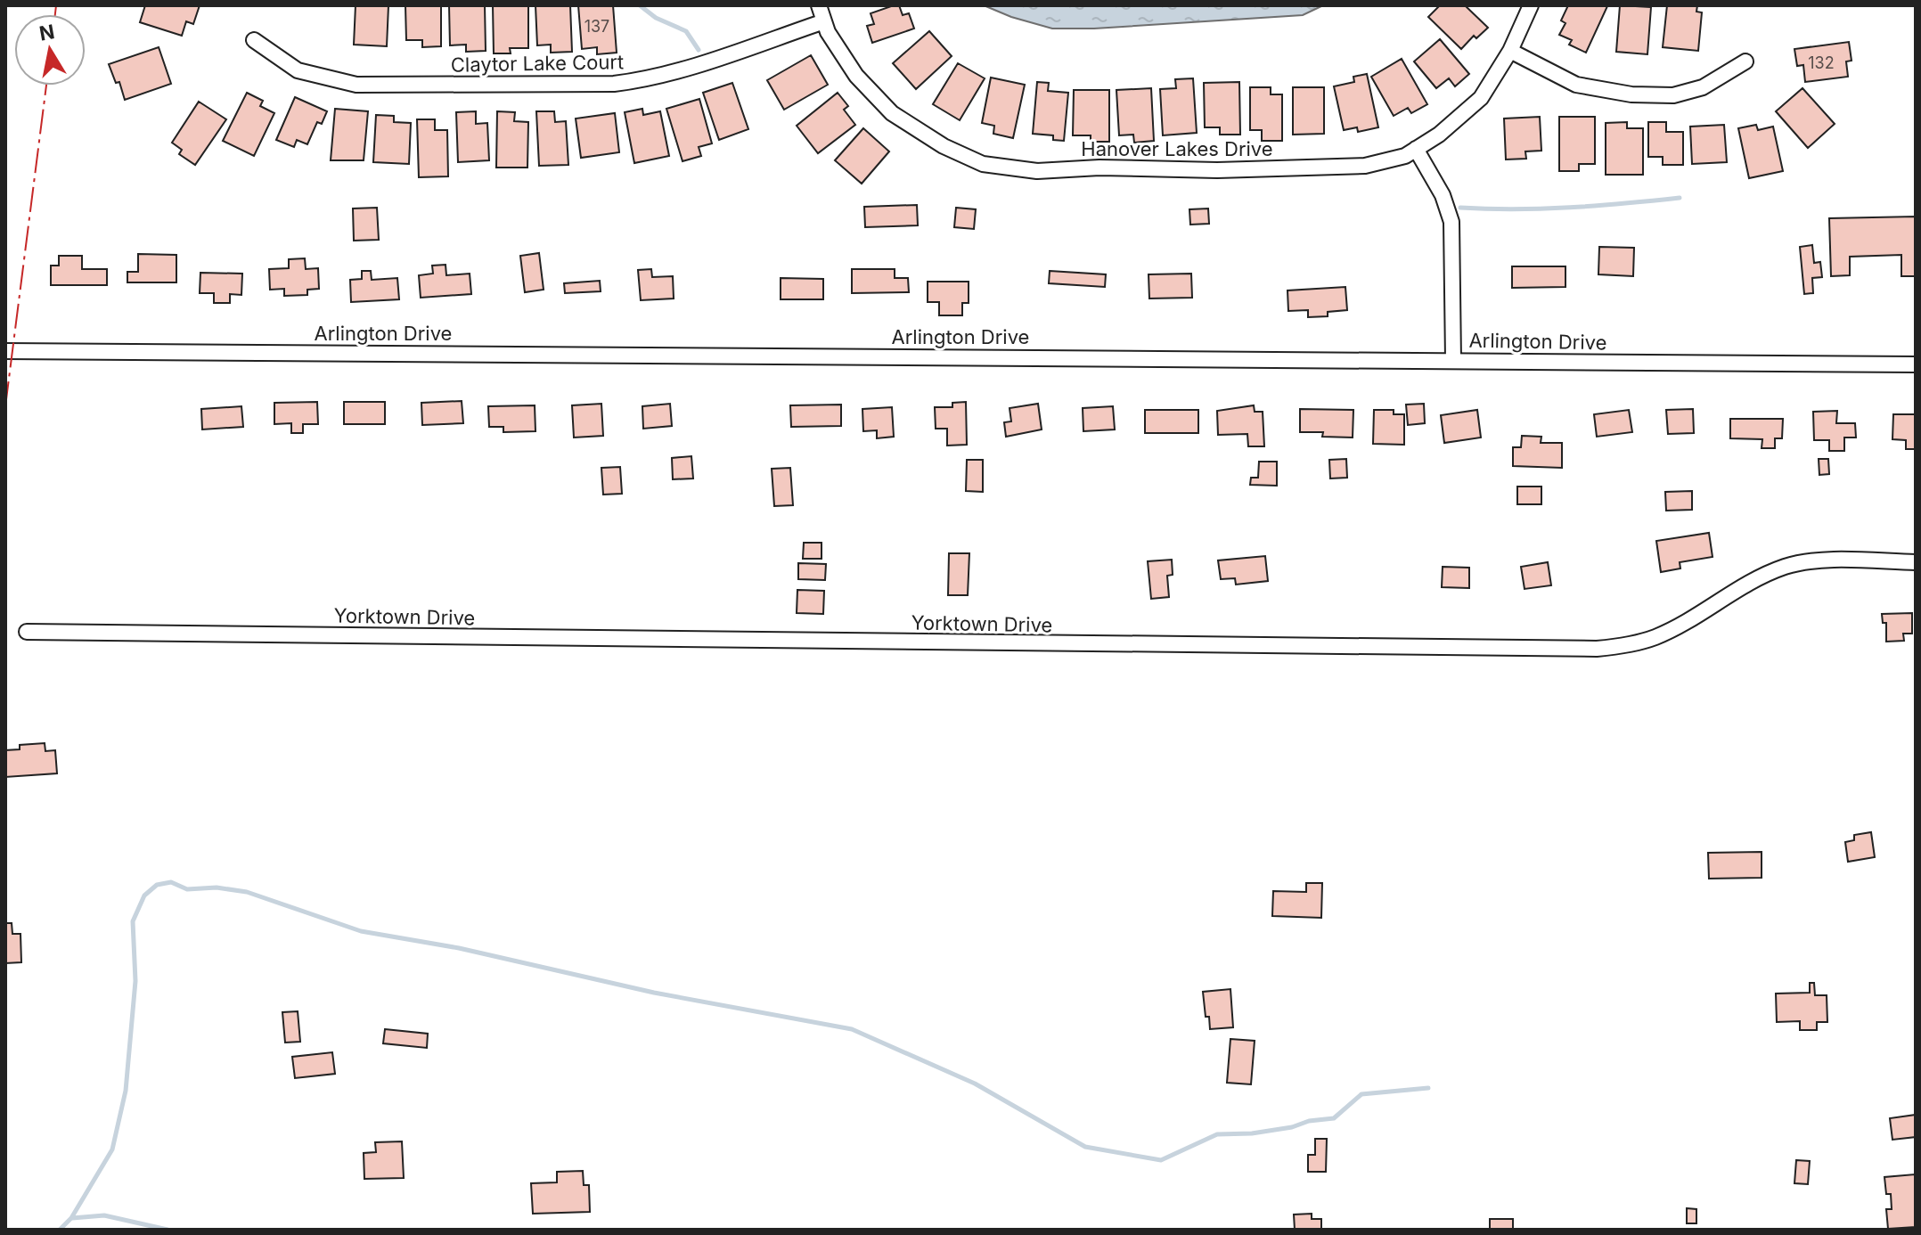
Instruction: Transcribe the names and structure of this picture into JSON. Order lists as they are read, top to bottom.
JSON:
{
  "streets": {
    "street": [
      "Claytor Lake Court",
      "Hanover Lakes Drive",
      "Arlington Drive",
      "Yorktown Drive"
    ]
  },
  "crossings": [
    ["Claytor Lake Court", "Hanover Lakes Drive"]
  ],
  "house_numbers": ["137", "132"],
  "north": "top"
}
